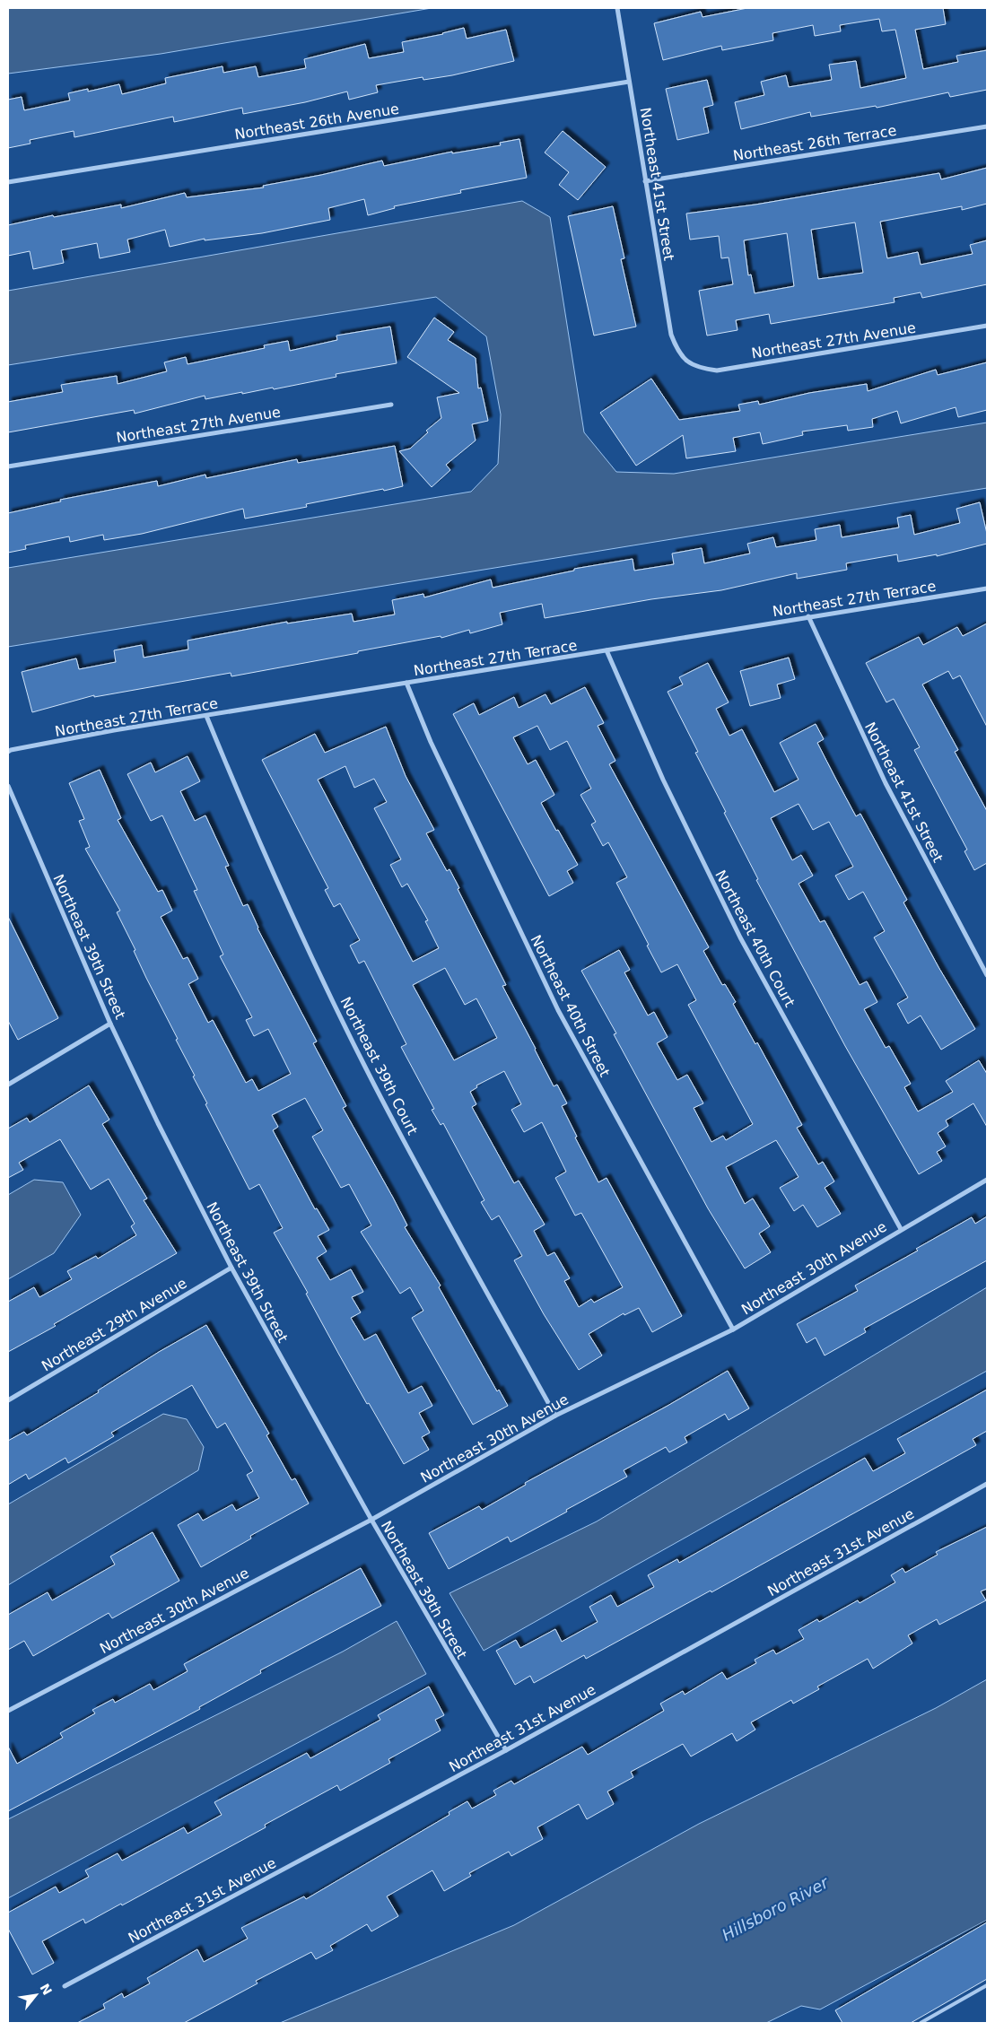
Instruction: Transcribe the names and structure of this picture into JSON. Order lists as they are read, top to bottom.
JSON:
{
  "streets": {
    "street": [
      "Northeast 26th Avenue",
      "Northeast 26th Terrace",
      "Northeast 41st Street",
      "Northeast 27th Avenue",
      "Northeast 27th Terrace",
      "Northeast 40th Court",
      "Northeast 39th Street",
      "Northeast 40th Street",
      "Northeast 39th Court",
      "Northeast 30th Avenue",
      "Northeast 29th Avenue",
      "Northeast 31st Avenue"
    ]
  },
  "crossings": [
    ["Northeast 26th Avenue", "Northeast 41st Street"],
    ["Northeast 26th Terrace", "Northeast 41st Street"],
    ["Northeast 41st Street", "Northeast 27th Avenue"],
    ["Northeast 41st Street", "Northeast 27th Terrace"],
    ["Northeast 27th Terrace", "Northeast 40th Court"],
    ["Northeast 27th Terrace", "Northeast 40th Street"],
    ["Northeast 27th Terrace", "Northeast 39th Court"],
    ["Northeast 40th Court", "Northeast 30th Avenue"],
    ["Northeast 39th Street", "Northeast 30th Avenue"],
    ["Northeast 39th Street", "Northeast 29th Avenue"],
    ["Northeast 39th Street", "Northeast 31st Avenue"],
    ["Northeast 40th Street", "Northeast 30th Avenue"],
    ["Northeast 39th Court", "Northeast 30th Avenue"]
  ],
  "water": ["Hillsboro River"],
  "north": "top right"
}
